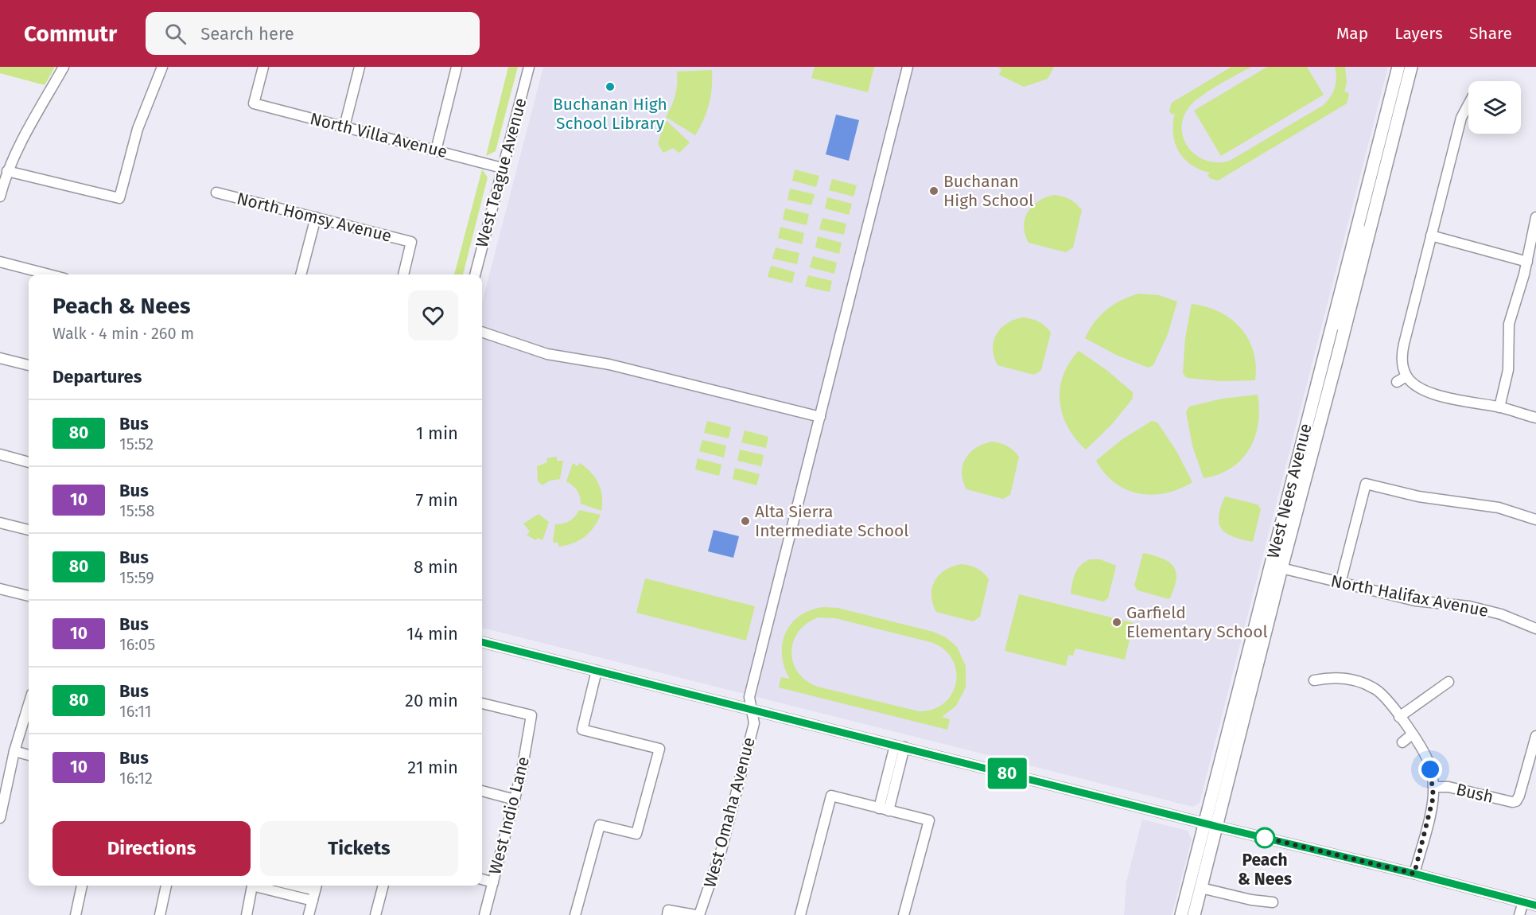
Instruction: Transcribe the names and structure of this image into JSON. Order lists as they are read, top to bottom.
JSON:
{
  "streets": {
    "main road": ["West Nees Avenue"],
    "street": [
      "North Villa Avenue",
      "West Teague Avenue",
      "North Homsy Avenue",
      "North Halifax Avenue",
      "Bush",
      "West Omaha Avenue",
      "West Indio Lane"
    ]
  },
  "crossings": [
    ["North Villa Avenue", "West Teague Avenue"],
    ["West Nees Avenue", "North Halifax Avenue"]
  ],
  "places": [
    "Buchanan High School Library",
    "Buchanan High School",
    "Alta Sierra Intermediate School",
    "Garfield Elementary School",
    "Peach & Nees"
  ],
  "lines": ["bus line 80"],
  "page": {
    "header": "Commutr",
    "search": "Search here",
    "nav": ["Map", "Layers", "Share"],
    "on_map": "80",
    "heading": [
      ["Peach & Nees", "Walk · 4 min · 260 m"],
      "Departures"
    ],
    "list": [
      {
        "mark": "80",
        "name": "Bus",
        "note": "15:52",
        "value": "1 min"
      },
      {
        "mark": "10",
        "name": "Bus",
        "note": "15:58",
        "value": "7 min"
      },
      {
        "mark": "80",
        "name": "Bus",
        "note": "15:59",
        "value": "8 min"
      },
      {
        "mark": "10",
        "name": "Bus",
        "note": "16:05",
        "value": "14 min"
      },
      {
        "mark": "80",
        "name": "Bus",
        "note": "16:11",
        "value": "20 min"
      },
      {
        "mark": "10",
        "name": "Bus",
        "note": "16:12",
        "value": "21 min"
      }
    ],
    "buttons": ["Directions", "Tickets"]
  }
}
